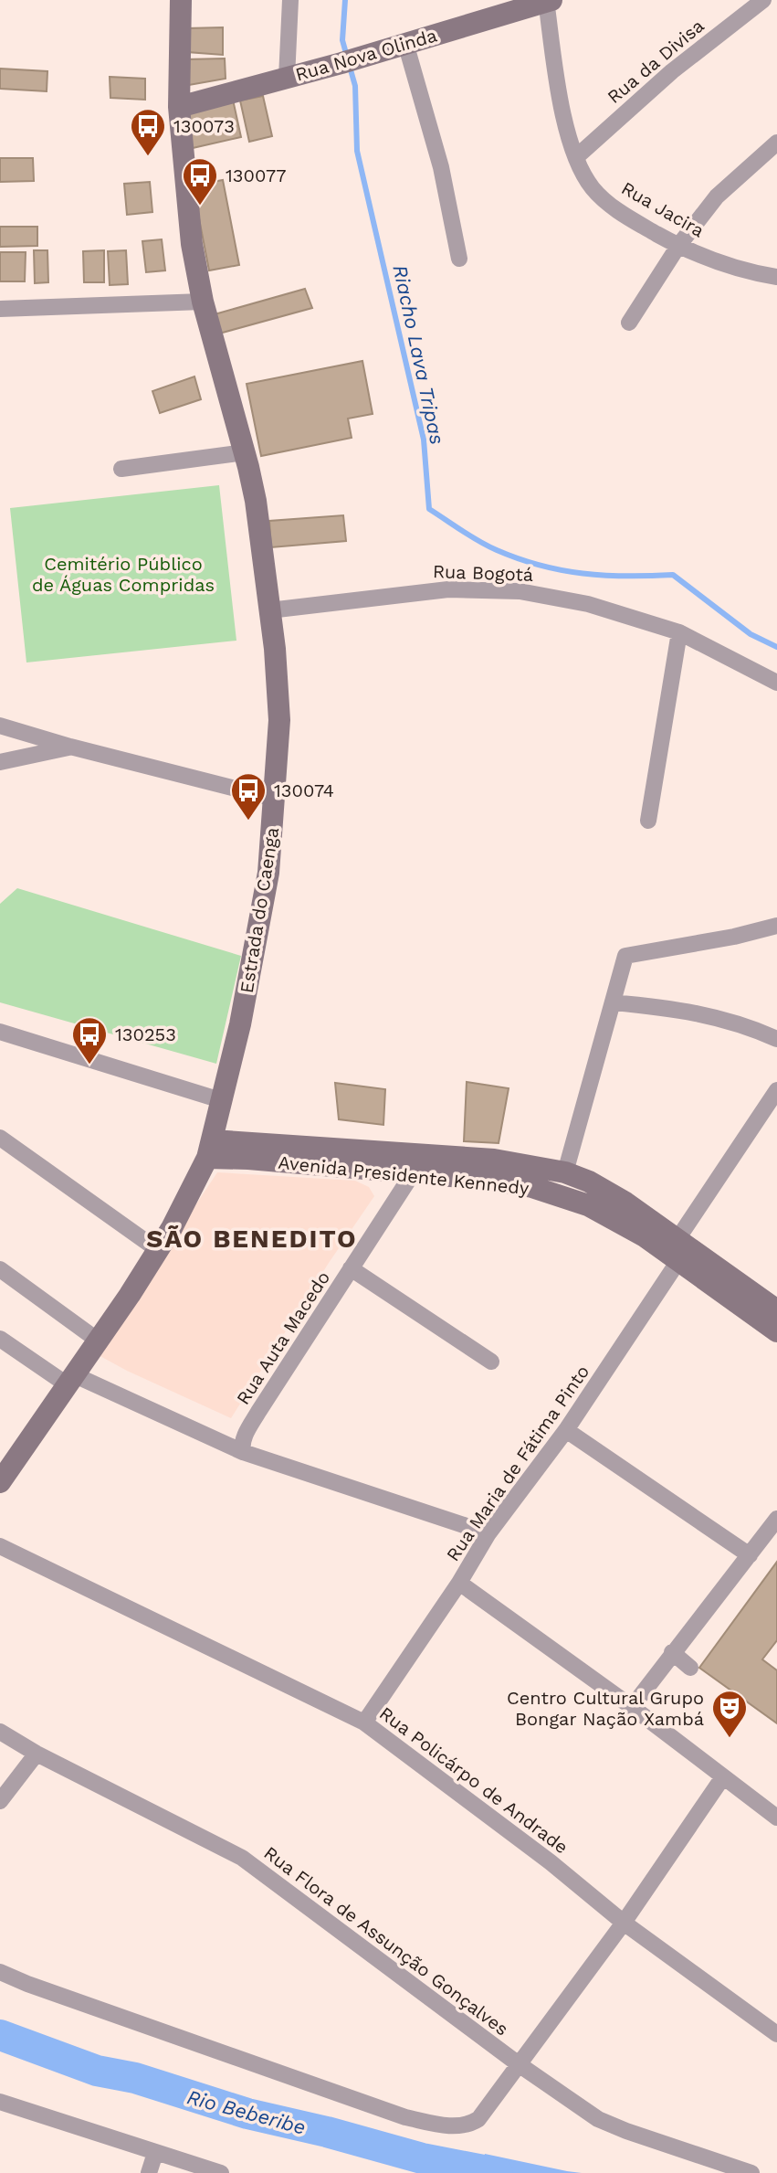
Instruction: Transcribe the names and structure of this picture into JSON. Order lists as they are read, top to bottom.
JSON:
{
  "streets": {
    "main road": ["Rua Nova Olinda", "Estrada do Caenga", "Avenida Presidente Kennedy"],
    "street": [
      "Rua da Divisa",
      "Rua Jacira",
      "Rua Bogotá",
      "Rua Auta Macedo",
      "Rua Maria de Fátima Pinto",
      "Rua Policárpo de Andrade",
      "Rua Flora de Assunção Gonçalves"
    ]
  },
  "crossings": [
    ["Rua Nova Olinda", "Rua Jacira"],
    ["Rua Nova Olinda", "Estrada do Caenga"],
    ["Rua da Divisa", "Rua Jacira"],
    ["Rua Bogotá", "Estrada do Caenga"],
    ["Estrada do Caenga", "Avenida Presidente Kennedy"],
    ["Avenida Presidente Kennedy", "Rua Auta Macedo"],
    ["Avenida Presidente Kennedy", "Rua Maria de Fátima Pinto"],
    ["Rua Maria de Fátima Pinto", "Rua Policárpo de Andrade"]
  ],
  "districts": ["SÃO BENEDITO"],
  "water": ["Riacho Lava Tripas", "Rio Beberibe"],
  "parks": ["Cemitério Público de Águas Compridas"],
  "places": {
    "bus stop": [
      "130073",
      "130077",
      "130074",
      "130253"
    ],
    "theatre": ["Centro Cultural Grupo Bongar Nação Xambá"]
  }
}
